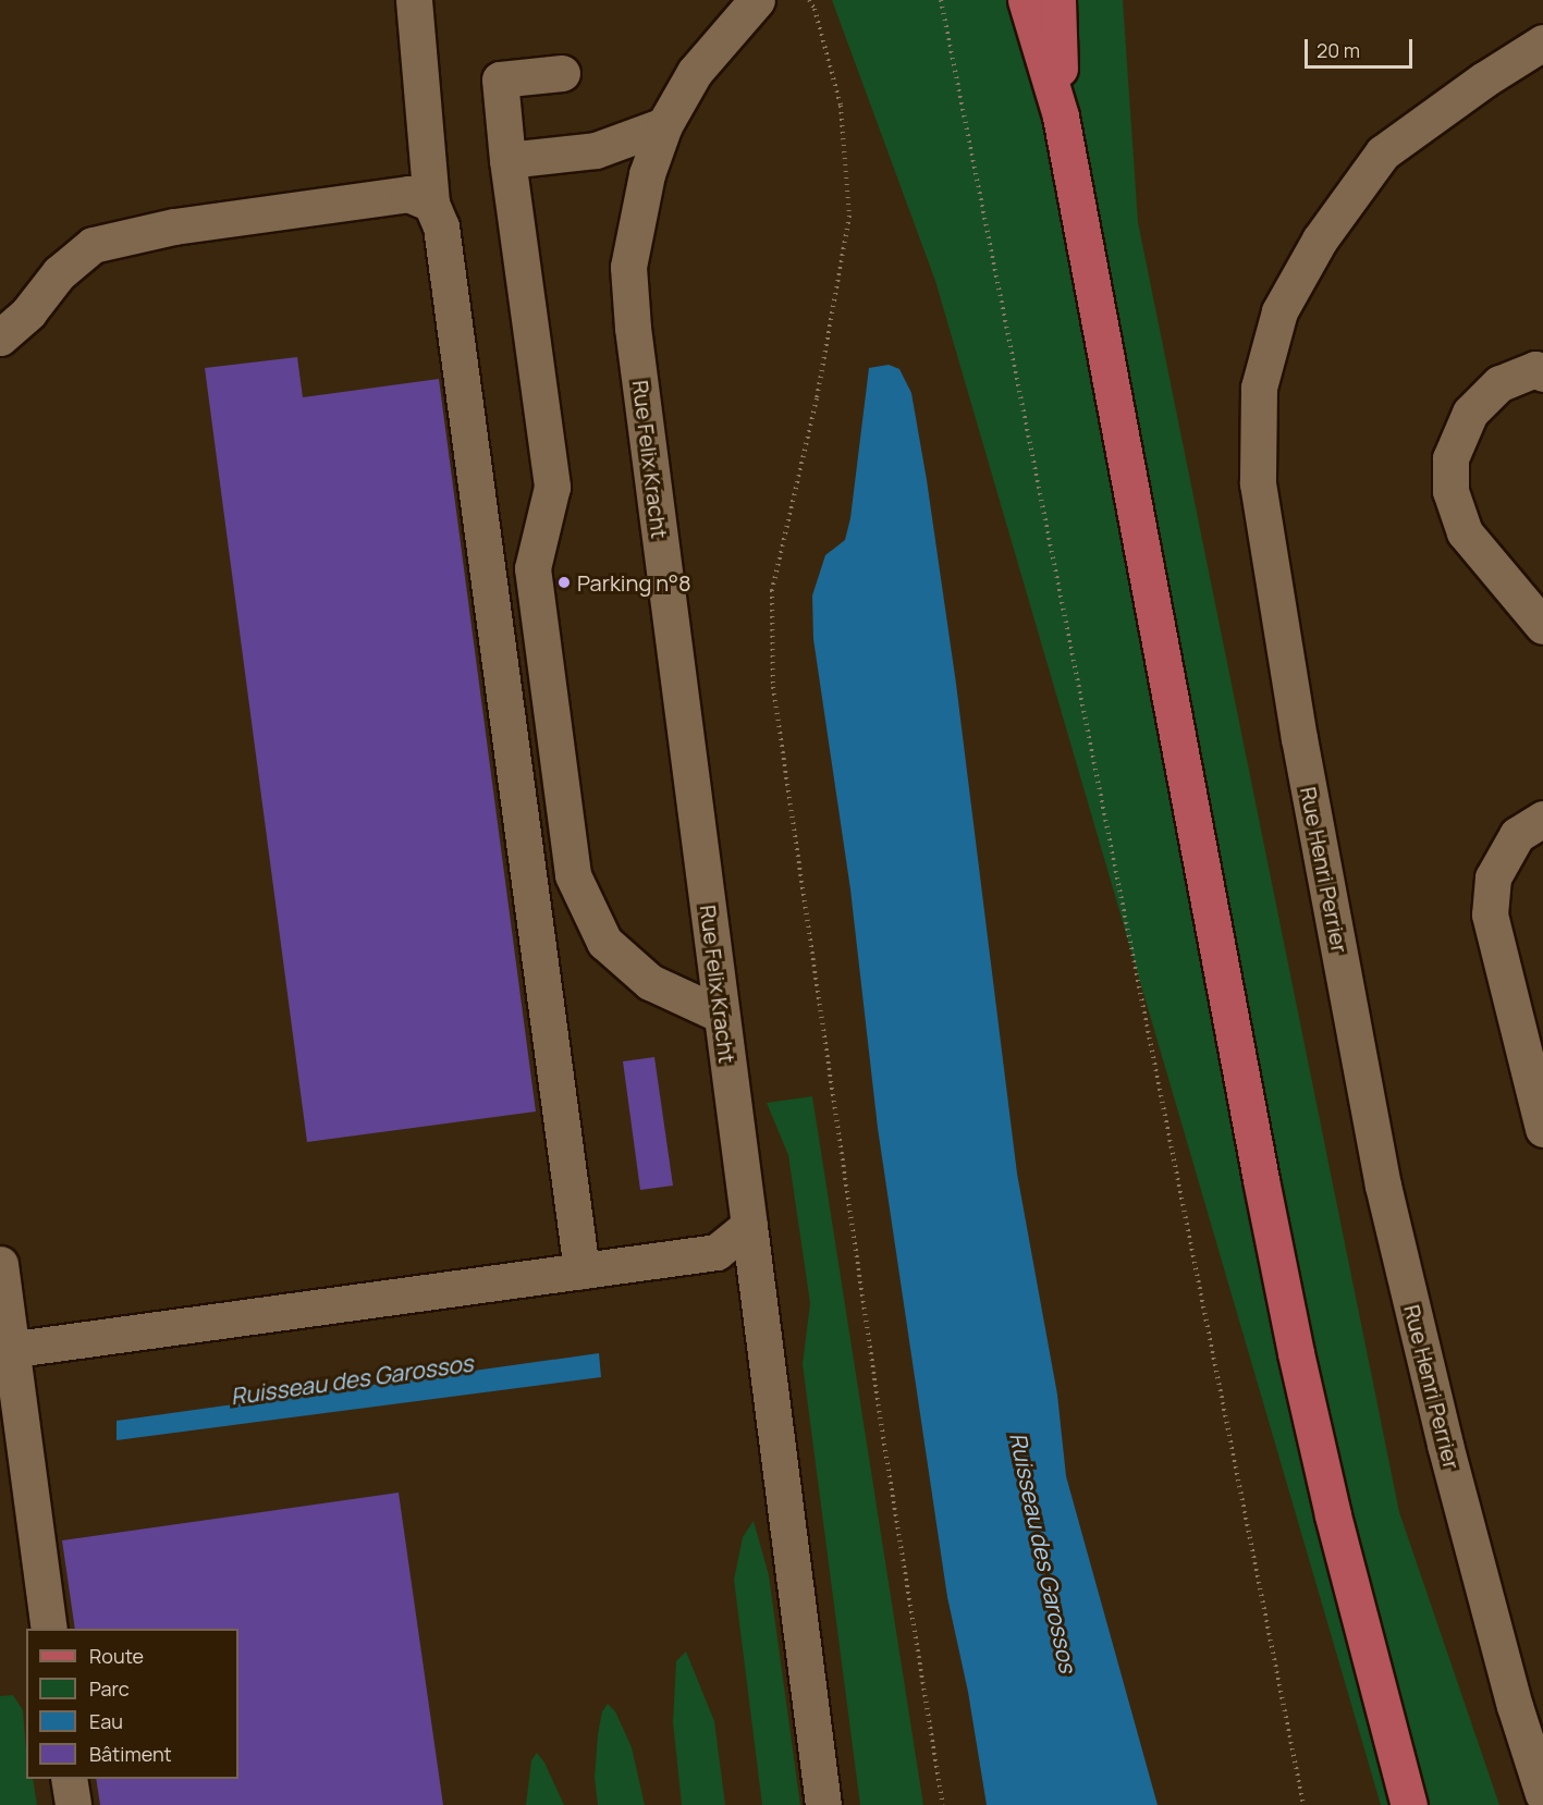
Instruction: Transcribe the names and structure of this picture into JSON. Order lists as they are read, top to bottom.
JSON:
{
  "streets": {
    "street": ["Rue Felix Kracht", "Rue Henri Perrier"]
  },
  "water": ["Ruisseau des Garossos"],
  "places": ["Parking n°8"],
  "legend": [
    "Route",
    "Parc",
    "Eau",
    "Bâtiment"
  ],
  "scale_bar": "20 m"
}
